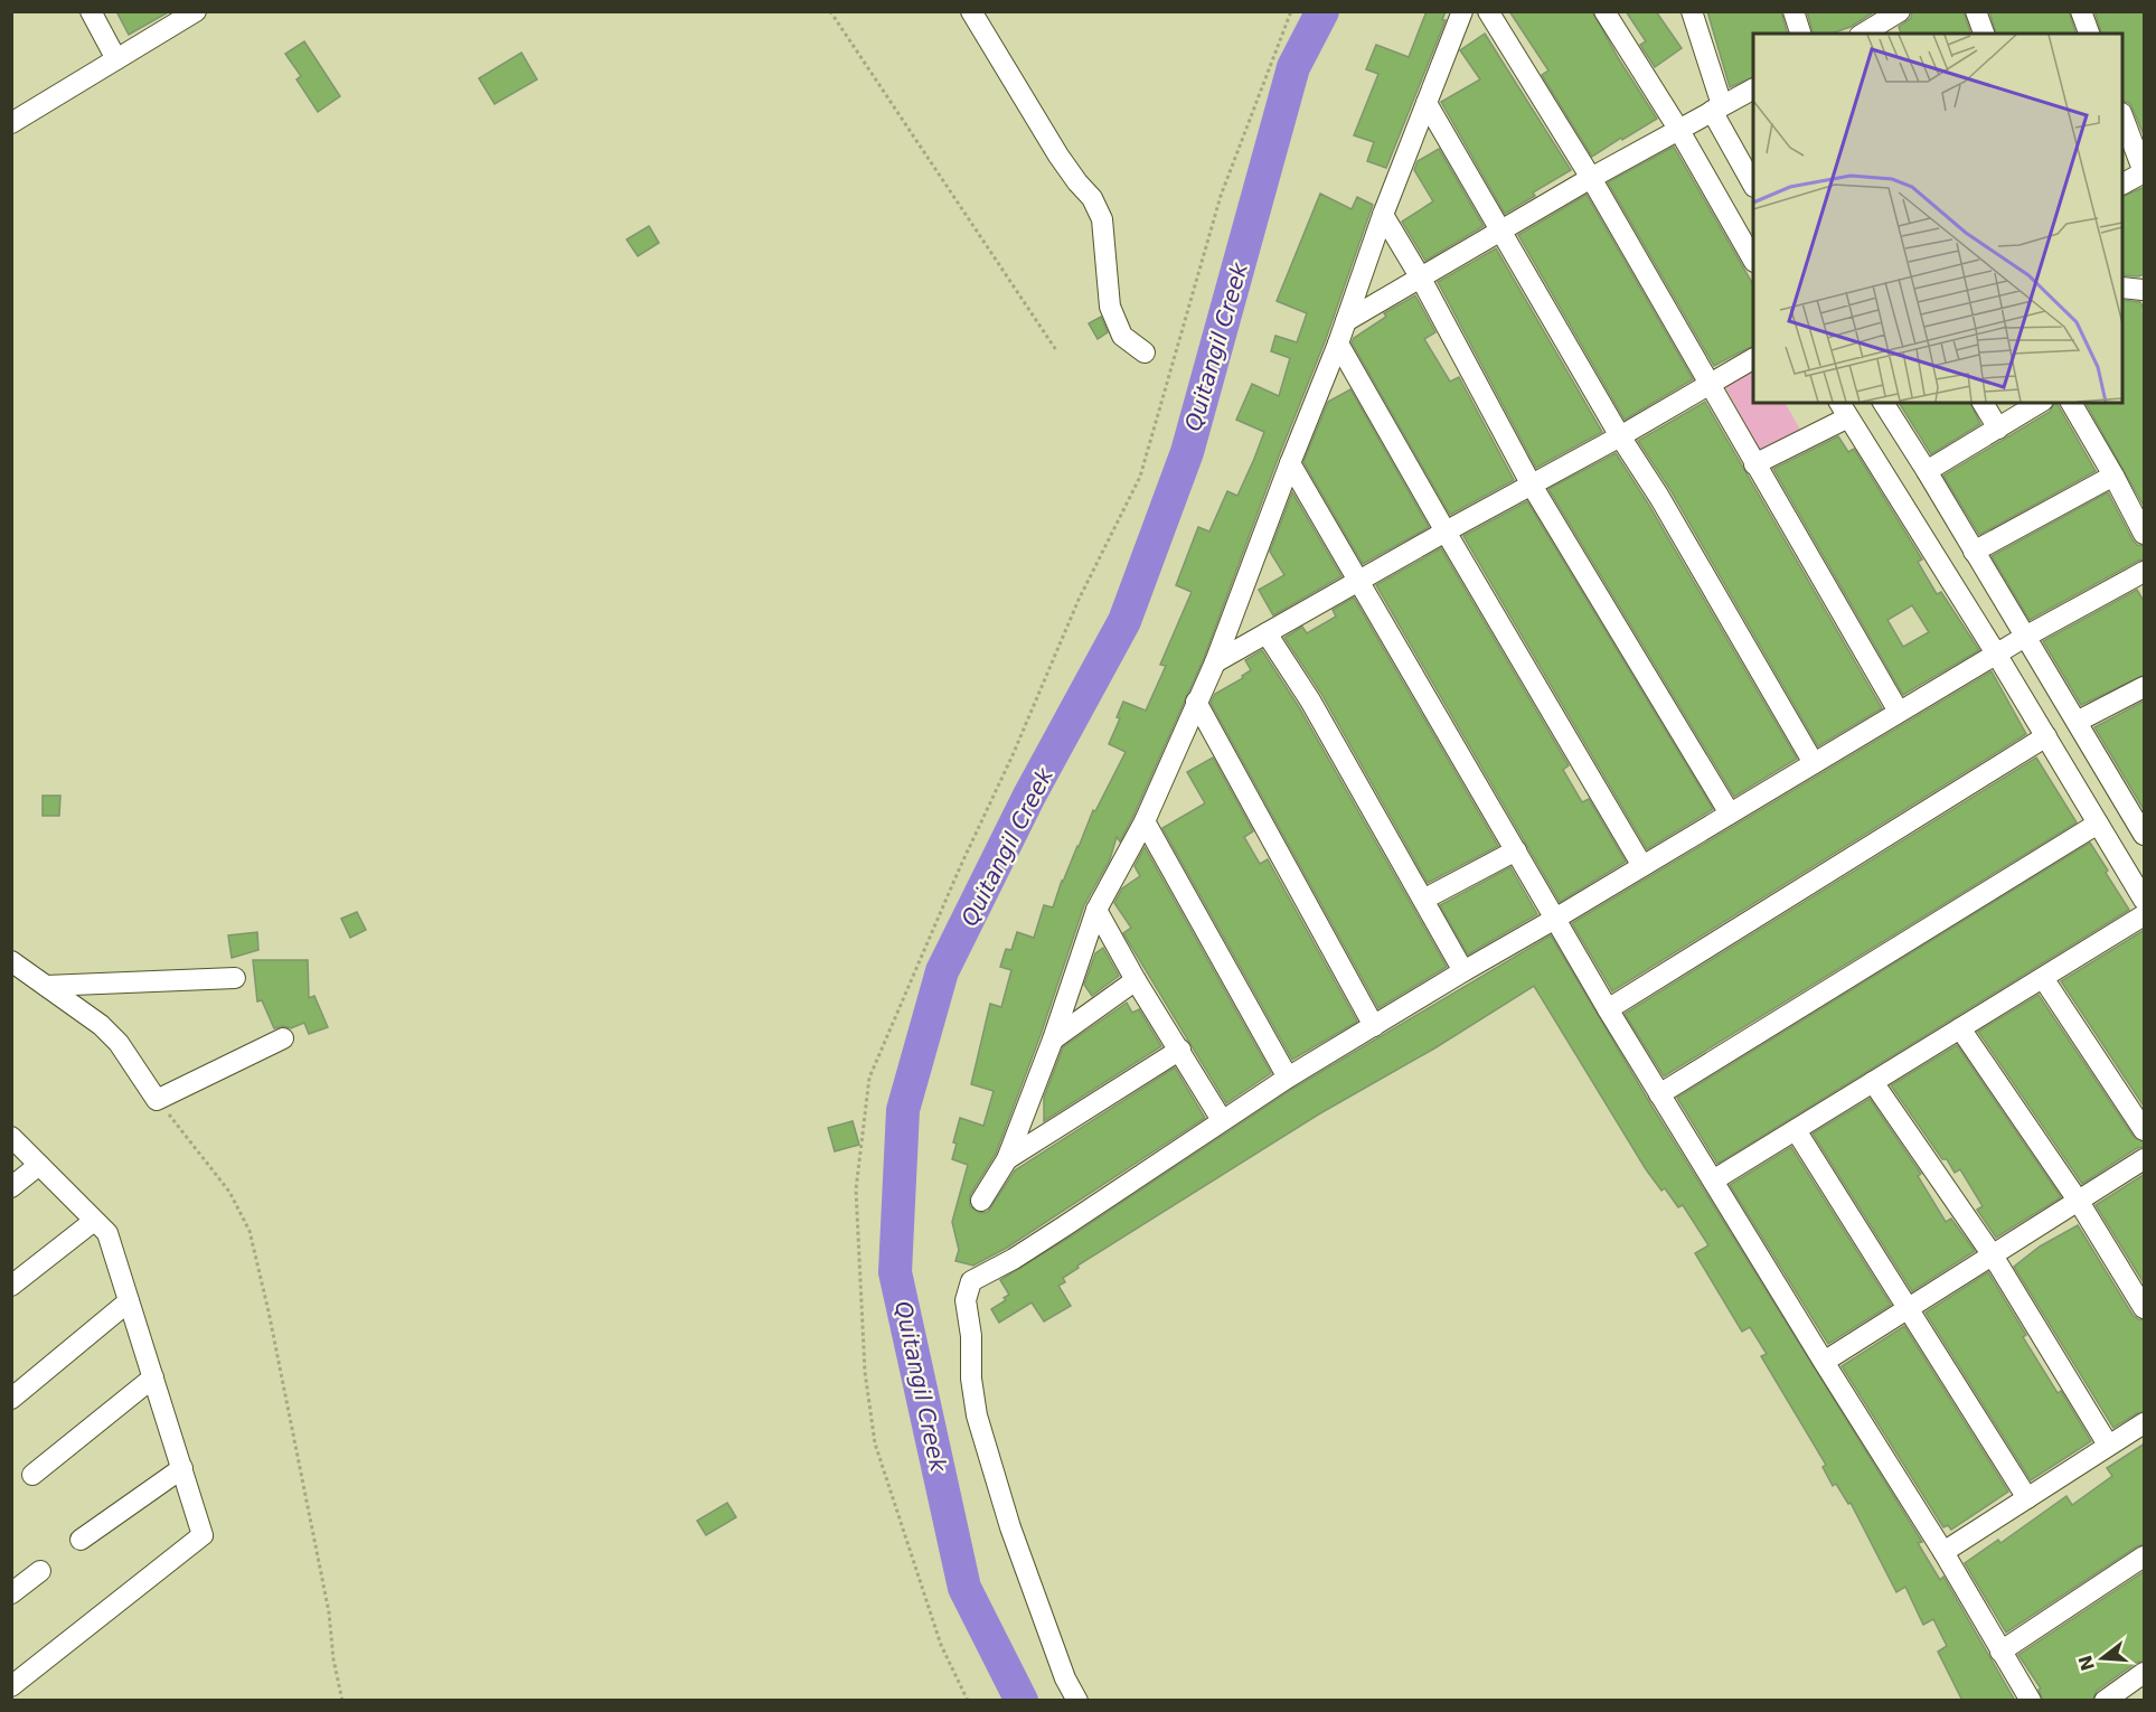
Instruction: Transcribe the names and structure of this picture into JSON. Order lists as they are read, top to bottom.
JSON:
{
  "water": ["Quitangil Creek"],
  "north": "left"
}
